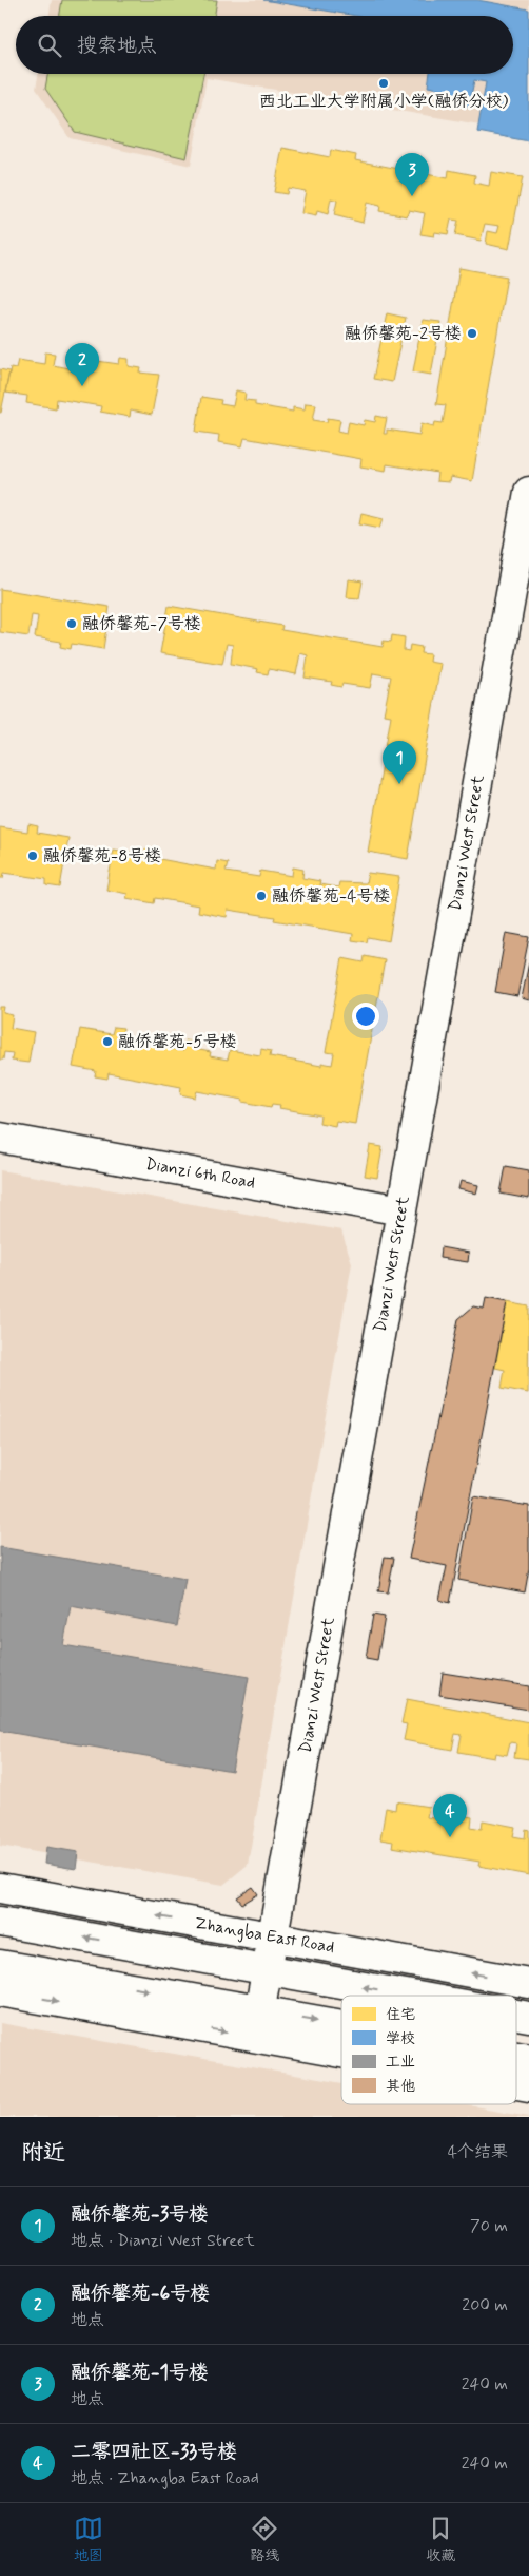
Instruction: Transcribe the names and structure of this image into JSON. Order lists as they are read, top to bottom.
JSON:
{
  "streets": {
    "street": ["Dianzi West Street", "Dianzi 6th Road", "Zhangba East Road"]
  },
  "crossings": [
    ["Dianzi West Street", "Dianzi 6th Road"],
    ["Dianzi West Street", "Zhangba East Road"]
  ],
  "places": [
    "西北工业大学附属小学(融侨分校)",
    "融侨馨苑-2号楼",
    "融侨馨苑-7号楼",
    "融侨馨苑-8号楼",
    "融侨馨苑-4号楼",
    "融侨馨苑-5号楼"
  ],
  "legend": [
    "住宅",
    "学校",
    "工业",
    "其他"
  ],
  "page": {
    "search": "搜索地点",
    "pins": [
      "3",
      "2",
      "1",
      "4"
    ],
    "heading": ["附近", "4个结果"],
    "list": [
      {
        "mark": "1",
        "name": "融侨馨苑-3号楼",
        "note": "地点 · Dianzi West Street",
        "value": "70 m"
      },
      {
        "mark": "2",
        "name": "融侨馨苑-6号楼",
        "note": "地点",
        "value": "200 m"
      },
      {
        "mark": "3",
        "name": "融侨馨苑-1号楼",
        "note": "地点",
        "value": "240 m"
      },
      {
        "mark": "4",
        "name": "二零四社区-33号楼",
        "note": "地点 · Zhangba East Road",
        "value": "240 m"
      }
    ],
    "nav": ["地图", "路线", "收藏"]
  }
}
